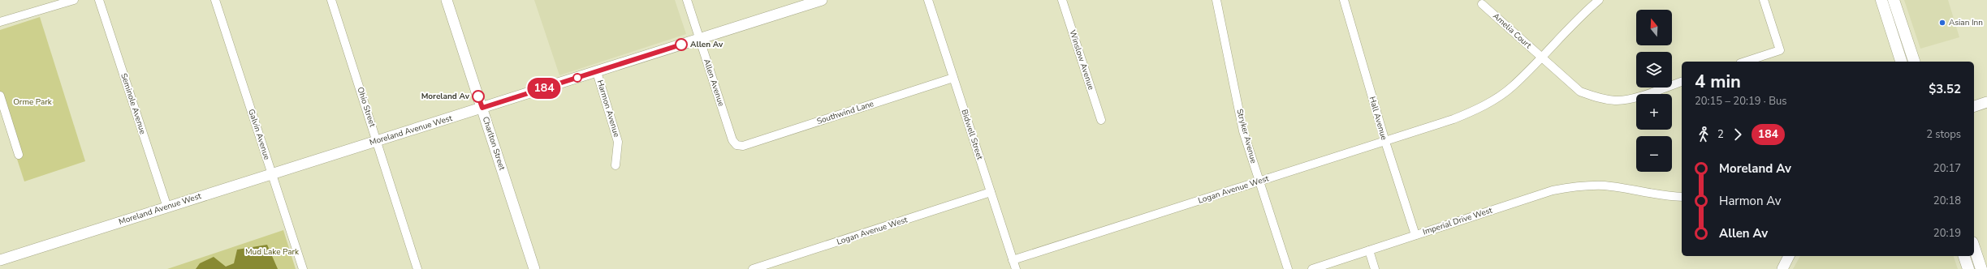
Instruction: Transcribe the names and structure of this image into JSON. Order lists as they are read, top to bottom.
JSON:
{
  "streets": {
    "street": [
      "Amelia Court",
      "Winslow Avenue",
      "Allen Avenue",
      "Seminole Avenue",
      "Ohio Street",
      "Harmon Avenue",
      "Southwind Lane",
      "Hall Avenue",
      "Moreland Avenue West",
      "Galvin Avenue",
      "Bidwell Street",
      "Stryker Avenue",
      "Charlton Street",
      "Logan Avenue West",
      "Imperial Drive West"
    ]
  },
  "crossings": [
    ["Amelia Court", "Logan Avenue West"],
    ["Allen Avenue", "Southwind Lane"],
    ["Allen Avenue", "Moreland Avenue West"],
    ["Seminole Avenue", "Moreland Avenue West"],
    ["Ohio Street", "Moreland Avenue West"],
    ["Harmon Avenue", "Moreland Avenue West"],
    ["Southwind Lane", "Bidwell Street"],
    ["Hall Avenue", "Logan Avenue West"],
    ["Hall Avenue", "Imperial Drive West"],
    ["Moreland Avenue West", "Galvin Avenue"],
    ["Moreland Avenue West", "Charlton Street"],
    ["Bidwell Street", "Logan Avenue West"],
    ["Stryker Avenue", "Logan Avenue West"]
  ],
  "parks": ["Orme Park", "Mud Lake Park"],
  "places": ["Asian Inn", "Allen Av", "Moreland Av"],
  "lines": ["bus line 184"],
  "north": "top",
  "page": {
    "on_map": "184",
    "map_buttons": ["+", "−"],
    "heading": ["4 min", "20:15 – 20:19 · Bus", "$3.52"],
    "legs": ["2", "184", "2 stops"],
    "list": [
      {
        "name": "Moreland Av",
        "value": "20:17"
      },
      {
        "name": "Harmon Av",
        "value": "20:18"
      },
      {
        "name": "Allen Av",
        "value": "20:19"
      }
    ]
  }
}
